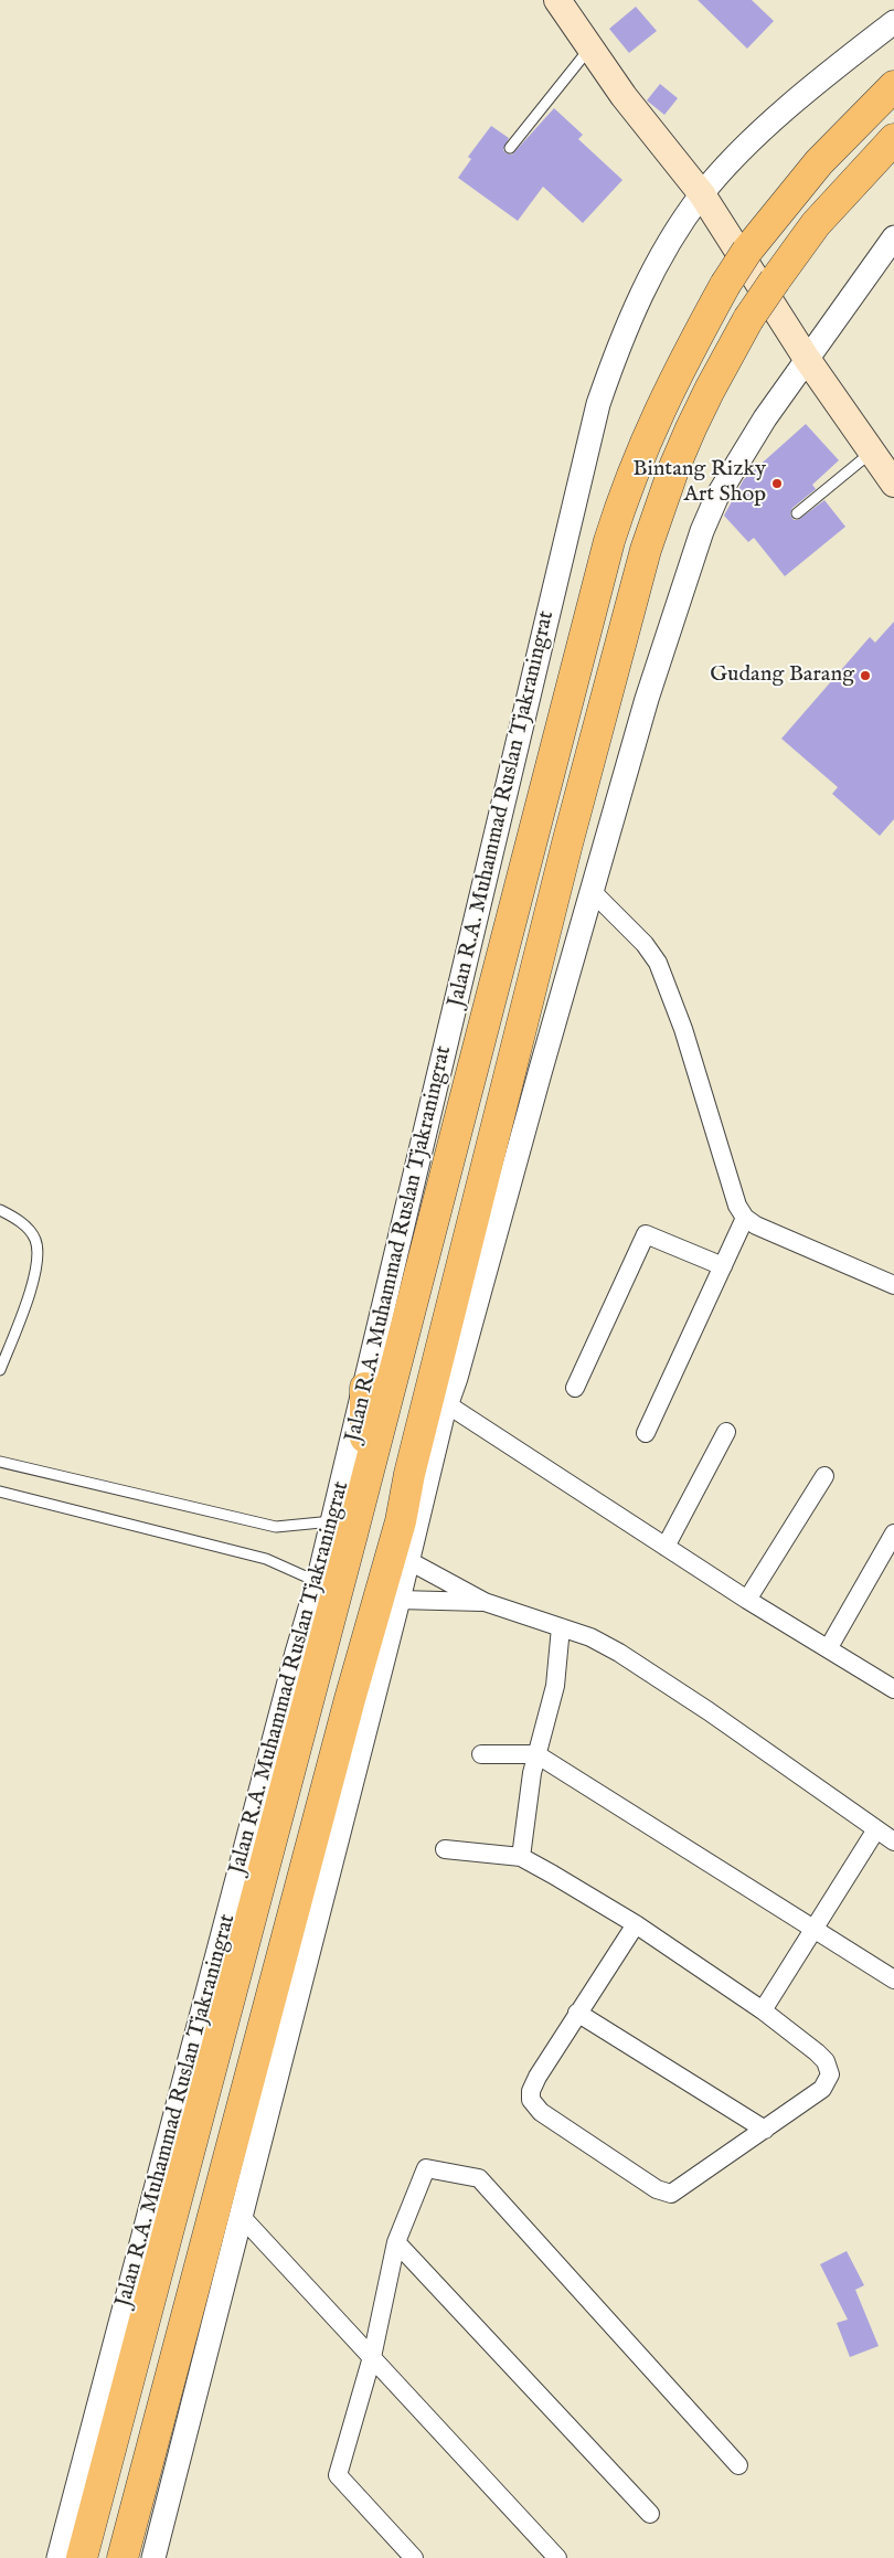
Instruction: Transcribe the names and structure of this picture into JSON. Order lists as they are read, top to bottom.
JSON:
{
  "streets": {
    "highway": ["Jalan R.A. Muhammad Ruslan Tjakraningrat"]
  },
  "places": ["Bintang Rizky Art Shop", "Gudang Barang"]
}
